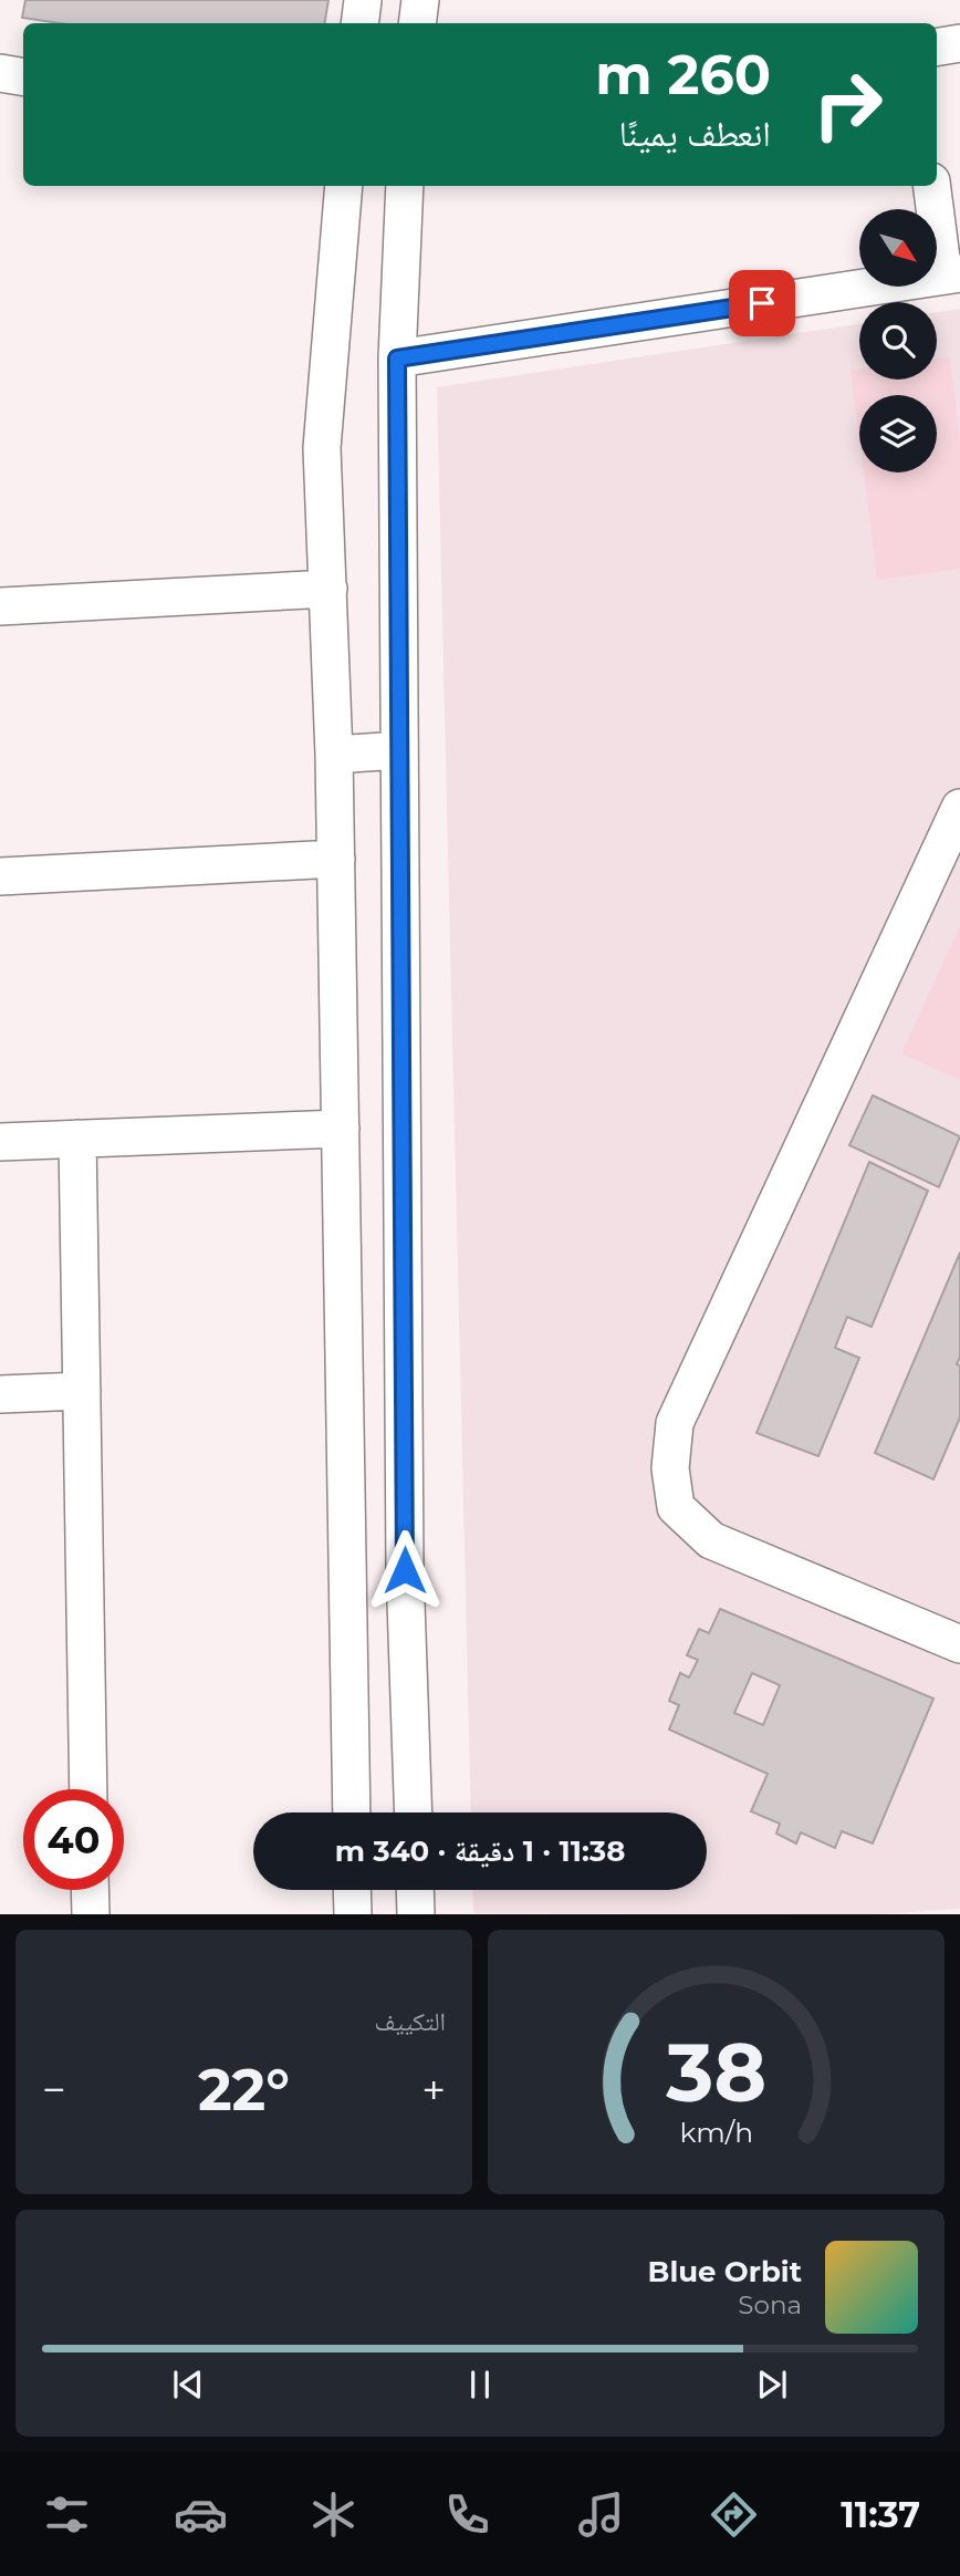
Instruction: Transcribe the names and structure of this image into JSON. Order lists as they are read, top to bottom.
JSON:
{
  "north": "bottom right",
  "page": {
    "turn": ["260 m", "انعطف يمينًا"],
    "limit": "40",
    "trip": "11:38 · 1 دقيقة · 340 m",
    "tile": "التكييف",
    "heat": ["−", "22°", "+"],
    "song": ["Blue Orbit", "Sona"],
    "tabs": "11:37",
    "gauge": ["38", "km/h"]
  }
}
